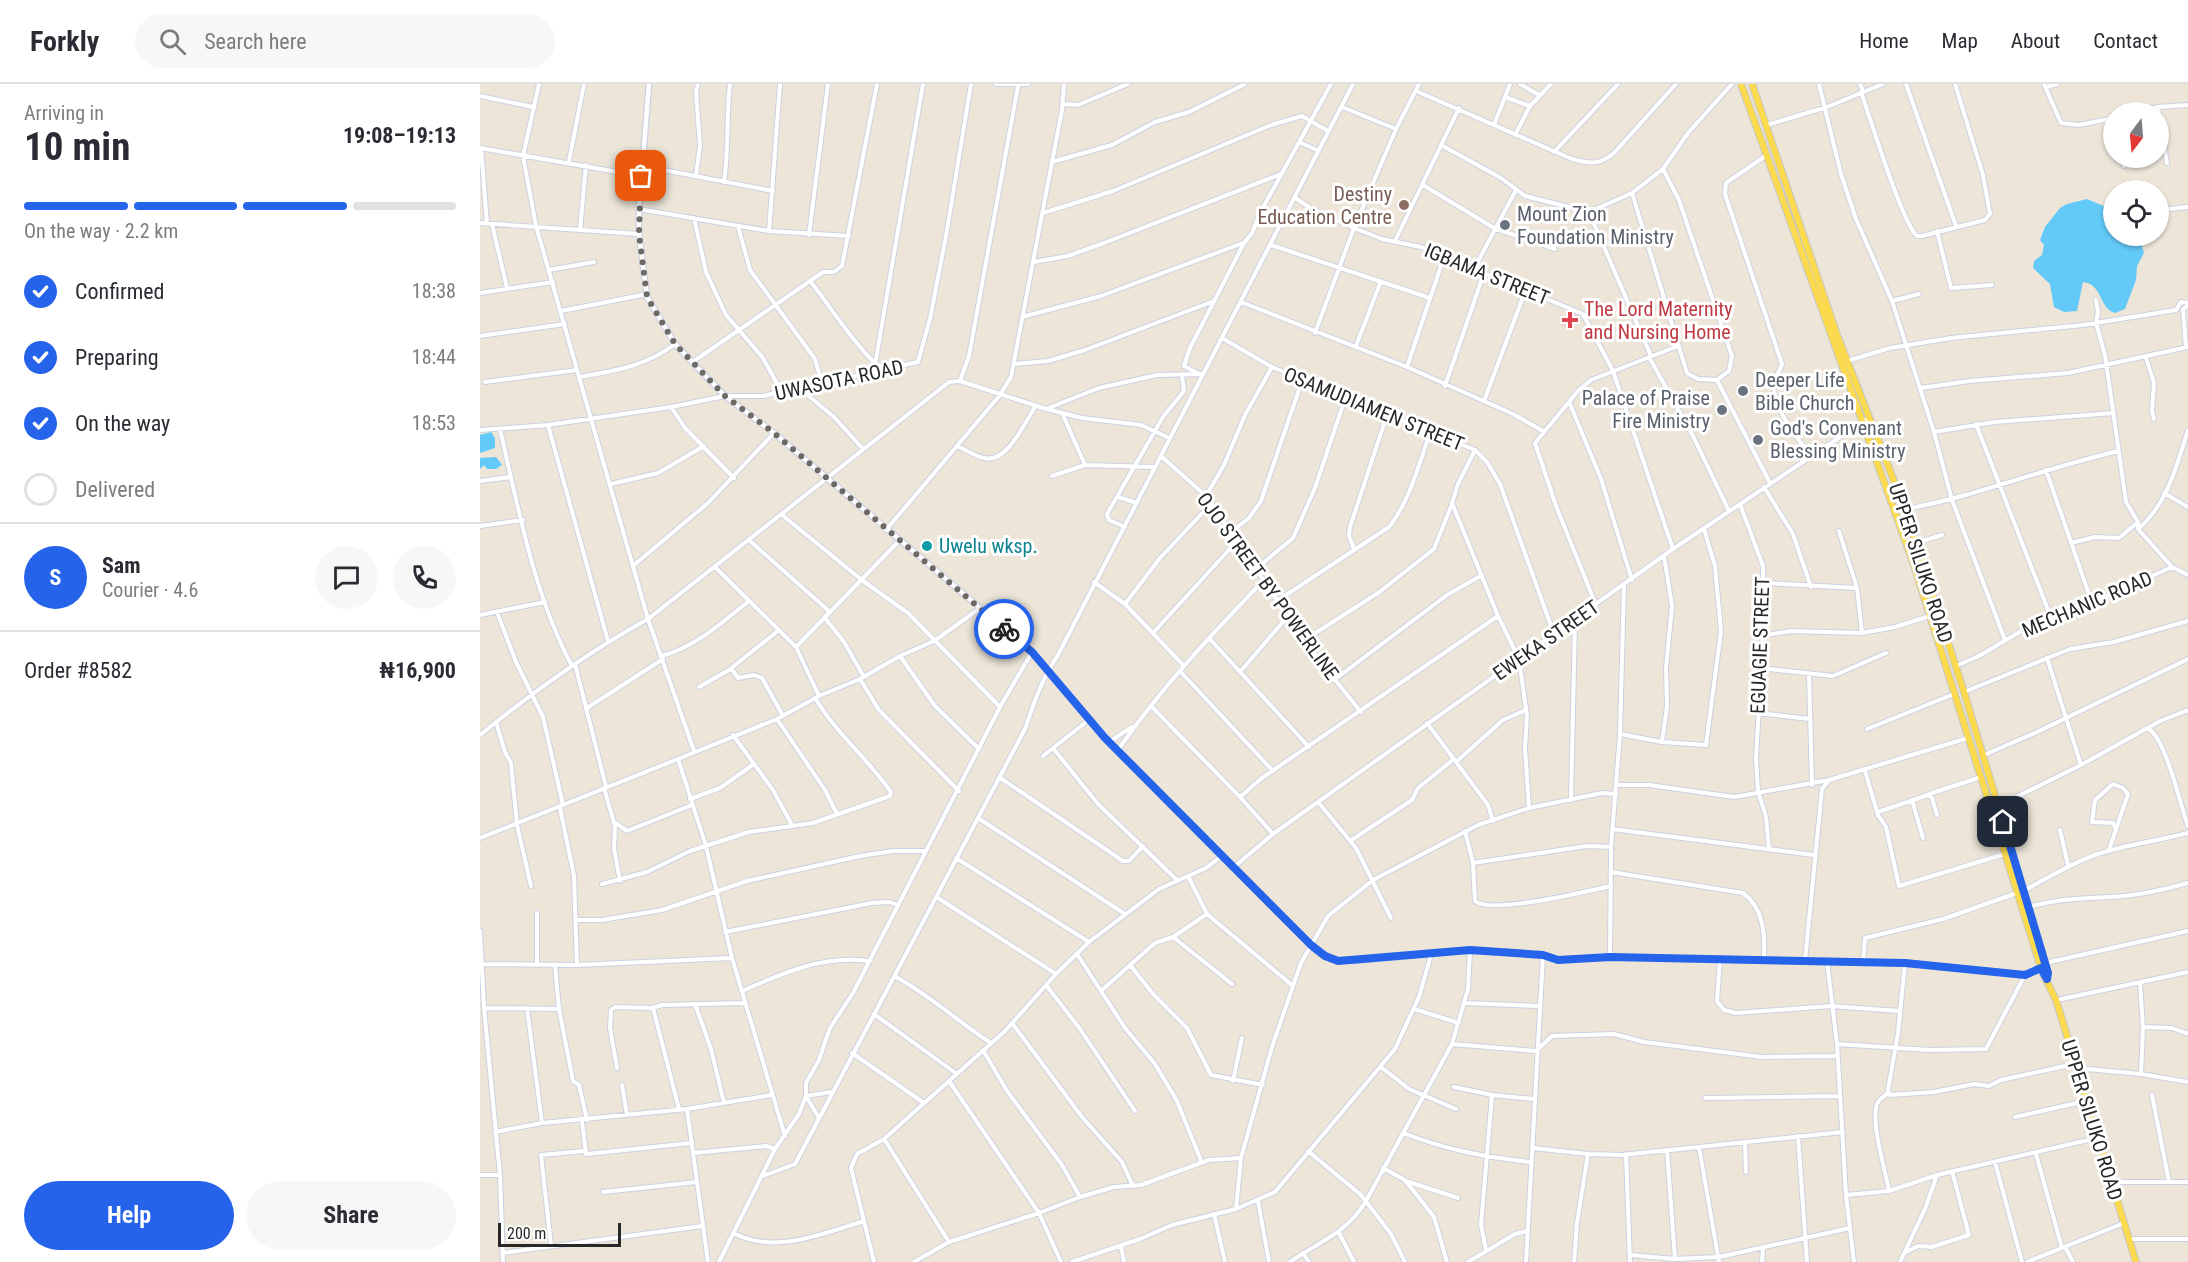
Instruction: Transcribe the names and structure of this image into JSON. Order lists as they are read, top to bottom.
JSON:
{
  "streets": {
    "main road": ["UPPER SILUKO ROAD"],
    "street": [
      "IGBAMA STREET",
      "UWASOTA ROAD",
      "OSAMUDIAMEN STREET",
      "OJO STREET BY POWERLINE",
      "MECHANIC ROAD",
      "EWEKA STREET",
      "EGUAGIE STREET"
    ]
  },
  "crossings": [
    ["IGBAMA STREET", "EWEKA STREET"],
    ["OSAMUDIAMEN STREET", "EWEKA STREET"],
    ["UPPER SILUKO ROAD", "MECHANIC ROAD"],
    ["UPPER SILUKO ROAD", "EWEKA STREET"],
    ["EWEKA STREET", "EGUAGIE STREET"]
  ],
  "places": {
    "other": [
      "Destiny Education Centre",
      "Mount Zion Foundation Ministry",
      "Deeper Life Bible Church",
      "Palace of Praise Fire Ministry",
      "God's Convenant Blessing Ministry",
      "Uwelu wksp."
    ],
    "health": ["The Lord Maternity and Nursing Home"]
  },
  "scale_bar": "200 m",
  "north": "bottom",
  "page": {
    "header": "Forkly",
    "search": "Search here",
    "nav": [
      "Home",
      "Map",
      "About",
      "Contact"
    ],
    "heading": ["10 min", "Arriving in", "19:08–19:13"],
    "panel": [
      "Sam",
      "Courier · 4.6",
      "Order #8582",
      "₦16,900"
    ],
    "bar": "On the way · 2.2 km",
    "list": [
      ["Confirmed", "18:38"],
      ["Preparing", "18:44"],
      ["On the way", "18:53"],
      "Delivered"
    ],
    "round": "S",
    "buttons": ["Help", "Share"],
    "scale": "200 m"
  }
}
